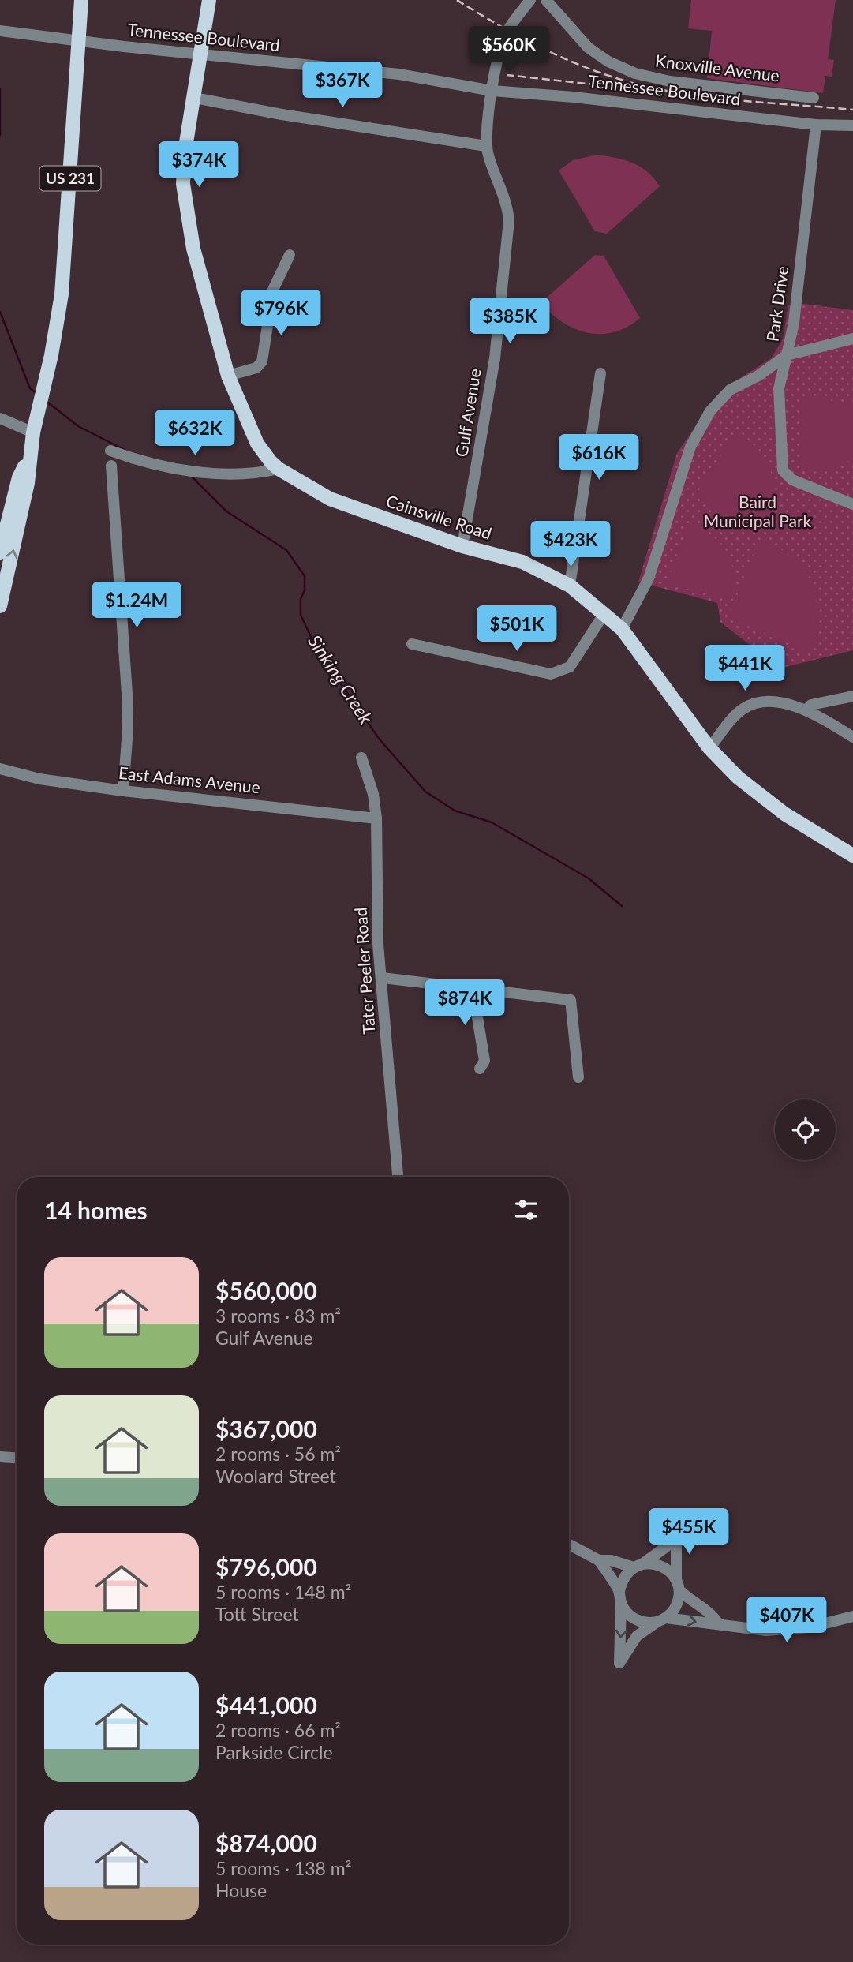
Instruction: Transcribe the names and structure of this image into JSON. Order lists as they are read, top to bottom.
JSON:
{
  "streets": {
    "main road": ["US 231", "Cainsville Road"],
    "street": [
      "Tennessee Boulevard",
      "Knoxville Avenue",
      "Park Drive",
      "Gulf Avenue",
      "East Adams Avenue",
      "Tater Peeler Road"
    ]
  },
  "crossings": [
    ["Tennessee Boulevard", "US 231"],
    ["Tennessee Boulevard", "Park Drive"],
    ["Tennessee Boulevard", "Gulf Avenue"],
    ["Tennessee Boulevard", "Cainsville Road"],
    ["Park Drive", "Cainsville Road"],
    ["Gulf Avenue", "Cainsville Road"],
    ["East Adams Avenue", "Tater Peeler Road"]
  ],
  "water": ["Sinking Creek"],
  "parks": ["Baird Municipal Park"],
  "page": {
    "price": [
      "$560K",
      "$367K",
      "$374K",
      "$796K",
      "$385K",
      "$632K",
      "$616K",
      "$423K",
      "$1.24M",
      "$501K",
      "$441K",
      "$874K",
      "$455K",
      "$407K"
    ],
    "heading": "14 homes",
    "list": [
      {
        "name": "$560,000",
        "note": "3 rooms · 83 m² · Gulf Avenue"
      },
      {
        "name": "$367,000",
        "note": "2 rooms · 56 m² · Woolard Street"
      },
      {
        "name": "$796,000",
        "note": "5 rooms · 148 m² · Tott Street"
      },
      {
        "name": "$441,000",
        "note": "2 rooms · 66 m² · Parkside Circle"
      },
      {
        "name": "$874,000",
        "note": "5 rooms · 138 m² · House"
      }
    ]
  }
}
